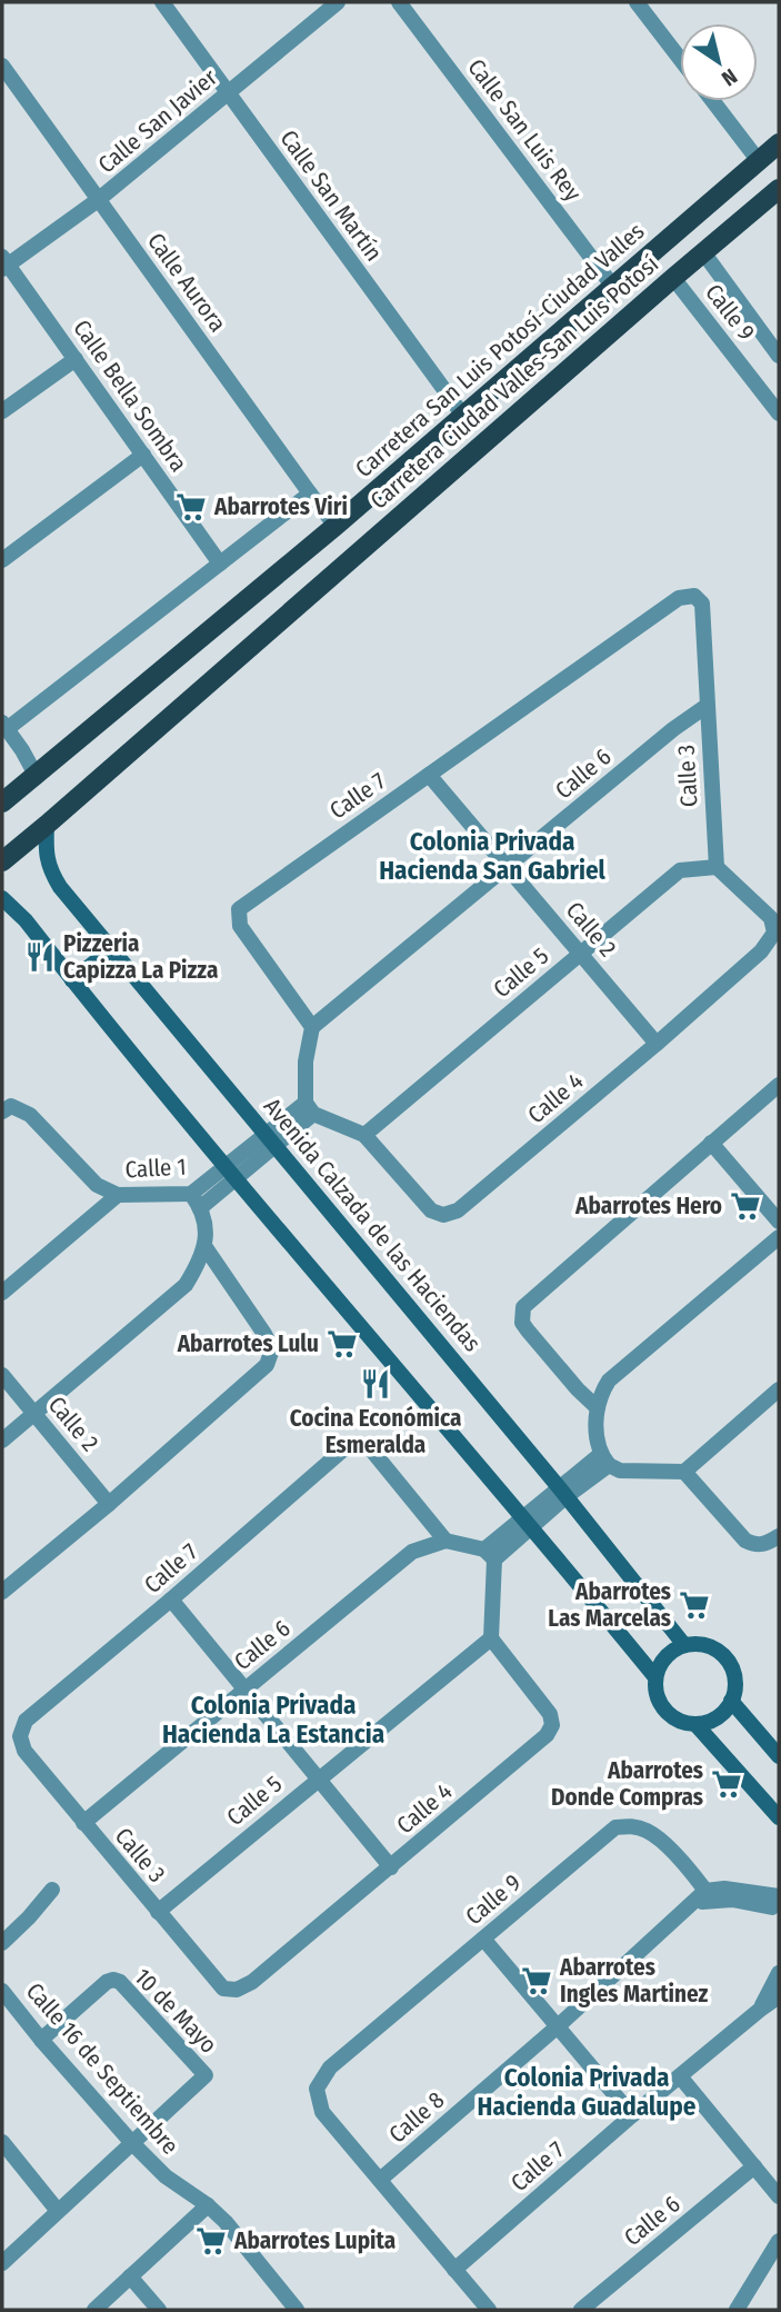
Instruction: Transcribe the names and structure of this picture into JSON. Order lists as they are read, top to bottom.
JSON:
{
  "streets": {
    "main road": ["Carretera San Luis Potosí-Ciudad Valles", "Carretera Ciudad Valles-San Luis Potosí"],
    "street": [
      "Calle San Javier",
      "Calle San Luis Rey",
      "Calle San Martín",
      "Calle Aurora",
      "Calle 9",
      "Calle Bella Sombra",
      "Calle 6",
      "Calle 3",
      "Calle 7",
      "Calle 2",
      "Calle 5",
      "Calle 4",
      "Calle 1",
      "Avenida Calzada de las Haciendas",
      "10 de Mayo",
      "Calle 16 de Septiembre",
      "Calle 8"
    ]
  },
  "crossings": [
    ["Calle San Javier", "Calle San Martín"],
    ["Calle San Javier", "Calle Aurora"],
    ["Calle San Javier", "Calle Bella Sombra"],
    ["Calle San Luis Rey", "Carretera San Luis Potosí-Ciudad Valles"],
    ["Calle San Martín", "Carretera San Luis Potosí-Ciudad Valles"],
    ["Calle Aurora", "Carretera San Luis Potosí-Ciudad Valles"],
    ["Calle 9", "Carretera Ciudad Valles-San Luis Potosí"],
    ["Calle 9", "Calle 8"],
    ["Carretera Ciudad Valles-San Luis Potosí", "Avenida Calzada de las Haciendas"],
    ["Calle 6", "Calle 3"],
    ["Calle 6", "Calle 7"],
    ["Calle 6", "Calle 2"],
    ["Calle 3", "Calle 7"],
    ["Calle 3", "Calle 5"],
    ["Calle 3", "Calle 4"],
    ["Calle 7", "Calle 2"],
    ["Calle 2", "Calle 5"],
    ["Calle 2", "Calle 4"],
    ["Calle 5", "Calle 4"],
    ["Calle 1", "Avenida Calzada de las Haciendas"],
    ["10 de Mayo", "Calle 16 de Septiembre"]
  ],
  "districts": ["Colonia Privada Hacienda San Gabriel", "Colonia Privada Hacienda La Estancia", "Colonia Privada Hacienda Guadalupe"],
  "places": {
    "supermarket": [
      "Abarrotes Viri",
      "Abarrotes Hero",
      "Abarrotes Lulu",
      "Abarrotes Las Marcelas",
      "Abarrotes Donde Compras",
      "Abarrotes Ingles Martinez",
      "Abarrotes Lupita"
    ],
    "restaurant": ["Pizzeria Capizza La Pizza", "Cocina Económica Esmeralda"]
  },
  "north": "bottom right"
}
